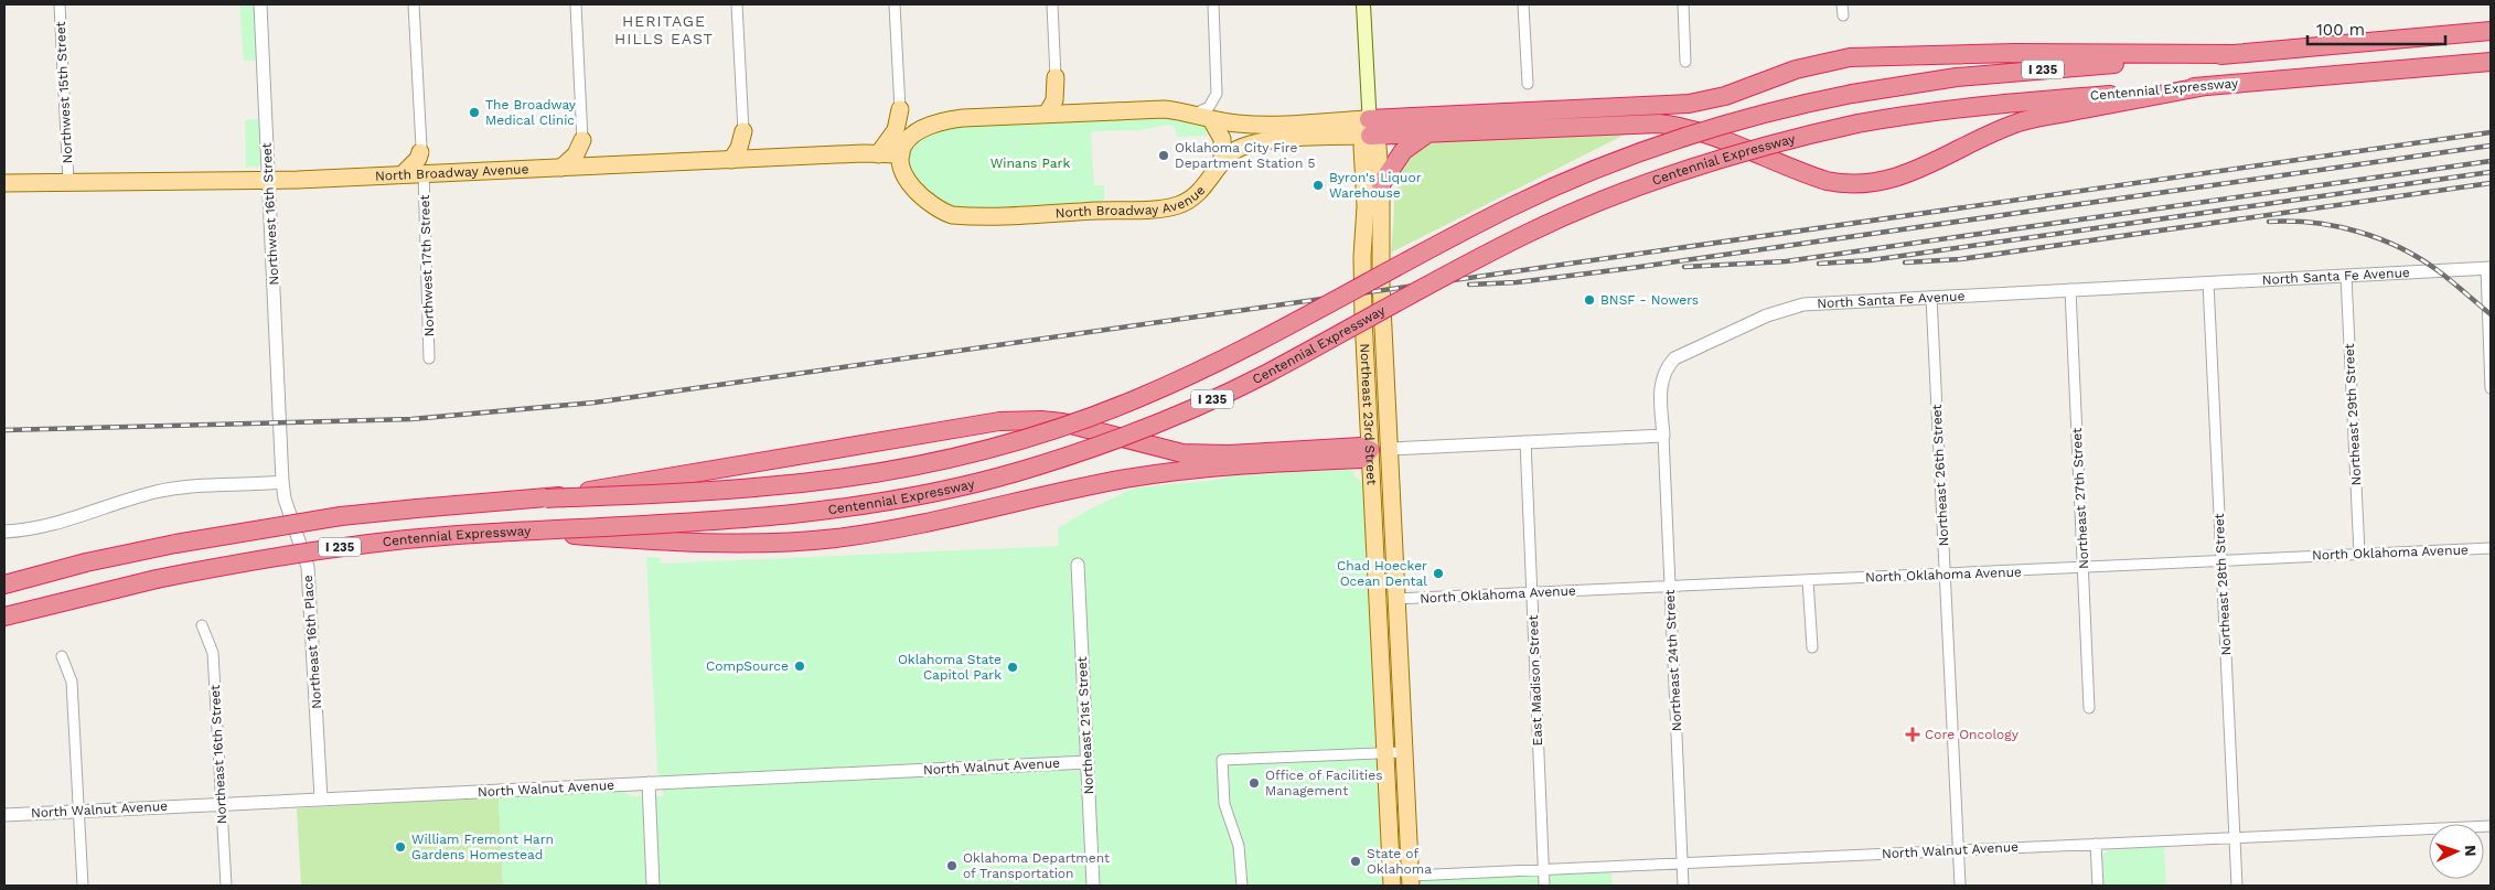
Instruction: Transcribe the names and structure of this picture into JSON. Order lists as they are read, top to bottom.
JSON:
{
  "streets": {
    "highway": ["I 235", "Centennial Expressway"],
    "main road": ["North Broadway Avenue", "Northeast 23rd Street"],
    "street": [
      "Northwest 15th Street",
      "Northwest 16th Street",
      "Northwest 17th Street",
      "North Santa Fe Avenue",
      "Northeast 29th Street",
      "Northeast 26th Street",
      "Northeast 27th Street",
      "North Oklahoma Avenue",
      "Northeast 28th Street",
      "Northeast 16th Place",
      "Northeast 24th Street",
      "East Madison Street",
      "Northeast 21st Street",
      "Northeast 16th Street",
      "North Walnut Avenue"
    ]
  },
  "crossings": [
    ["Northwest 15th Street", "North Broadway Avenue"],
    ["North Broadway Avenue", "Northwest 16th Street"],
    ["North Broadway Avenue", "Northwest 17th Street"],
    ["North Broadway Avenue", "Northeast 23rd Street"],
    ["Northwest 16th Street", "Northeast 16th Place"],
    ["North Santa Fe Avenue", "Northeast 29th Street"],
    ["North Santa Fe Avenue", "Northeast 26th Street"],
    ["North Santa Fe Avenue", "Northeast 27th Street"],
    ["North Santa Fe Avenue", "Northeast 28th Street"],
    ["North Santa Fe Avenue", "Northeast 24th Street"],
    ["Northeast 23rd Street", "North Oklahoma Avenue"],
    ["Northeast 23rd Street", "North Walnut Avenue"],
    ["Northeast 29th Street", "North Oklahoma Avenue"],
    ["Northeast 26th Street", "North Oklahoma Avenue"],
    ["Northeast 26th Street", "North Walnut Avenue"],
    ["Northeast 27th Street", "North Oklahoma Avenue"],
    ["North Oklahoma Avenue", "Northeast 28th Street"],
    ["North Oklahoma Avenue", "Northeast 24th Street"],
    ["North Oklahoma Avenue", "East Madison Street"],
    ["Northeast 28th Street", "North Walnut Avenue"],
    ["Northeast 16th Place", "North Walnut Avenue"],
    ["Northeast 24th Street", "North Walnut Avenue"],
    ["East Madison Street", "North Walnut Avenue"],
    ["Northeast 21st Street", "North Walnut Avenue"],
    ["Northeast 16th Street", "North Walnut Avenue"]
  ],
  "districts": ["HERITAGE HILLS EAST"],
  "parks": ["Winans Park"],
  "places": {
    "other": [
      "The Broadway Medical Clinic",
      "Oklahoma City Fire Department Station 5",
      "Byron's Liquor Warehouse",
      "BNSF - Nowers",
      "Chad Hoecker Ocean Dental",
      "CompSource",
      "Oklahoma State Capitol Park",
      "Office of Facilities Management",
      "William Fremont Harn Gardens Homestead",
      "State of Oklahoma",
      "Oklahoma Department of Transportation"
    ],
    "health": ["Core Oncology"]
  },
  "scale_bar": "100 m",
  "north": "right"
}
